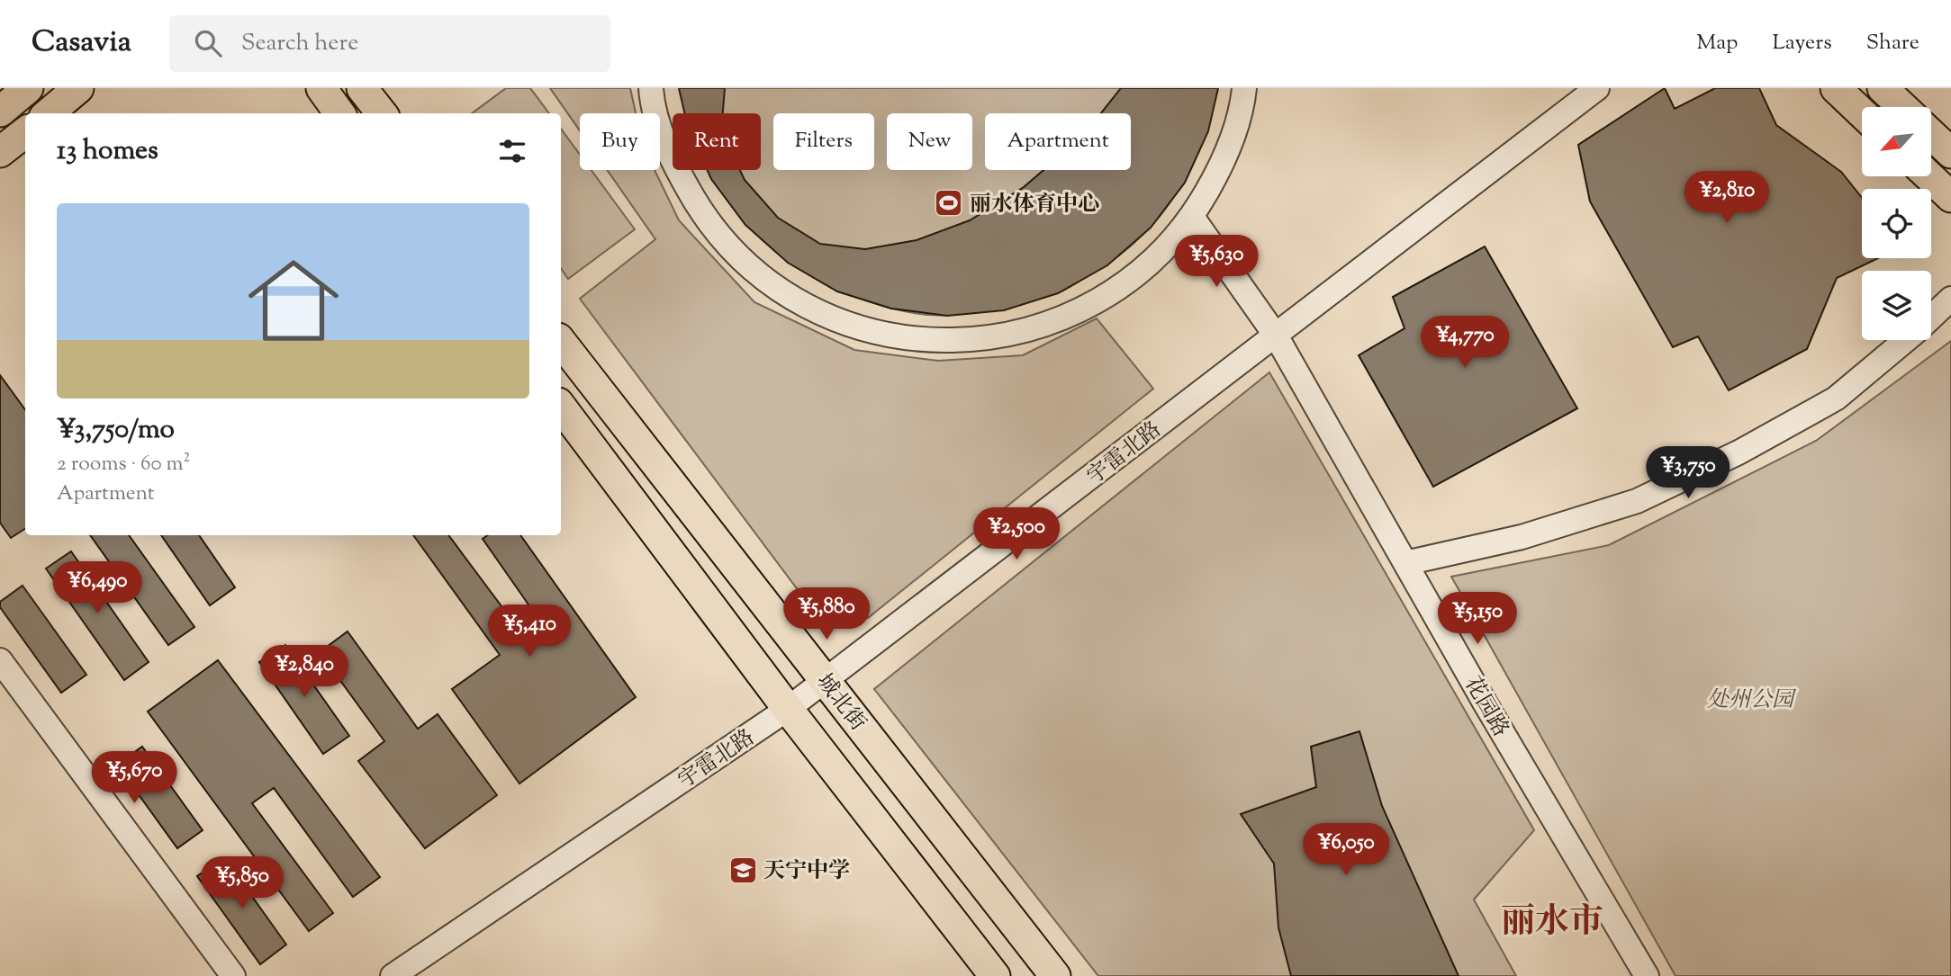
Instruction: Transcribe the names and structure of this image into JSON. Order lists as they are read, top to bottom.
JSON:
{
  "streets": {
    "main road": ["城北街"],
    "street": ["宇雷北路", "花园路"]
  },
  "crossings": [
    ["宇雷北路", "城北街"],
    ["宇雷北路", "花园路"]
  ],
  "districts": ["丽水市"],
  "parks": ["处州公园"],
  "places": {
    "sports": ["丽水体育中心"],
    "school or university": ["天宁中学"]
  },
  "north": "bottom left",
  "page": {
    "header": "Casavia",
    "search": "Search here",
    "nav": ["Map", "Layers", "Share"],
    "chip": [
      "Buy",
      "Rent",
      "Filters",
      "New",
      "Apartment"
    ],
    "heading": "13 homes",
    "price": [
      "¥2,810",
      "¥5,630",
      "¥4,770",
      "¥3,750",
      "¥2,500",
      "¥6,490",
      "¥5,880",
      "¥5,150",
      "¥5,410",
      "¥2,840",
      "¥5,670",
      "¥6,050",
      "¥5,850"
    ],
    "list": [
      {
        "name": "¥3,750/mo",
        "note": "2 rooms · 60 m² · Apartment"
      }
    ]
  }
}
